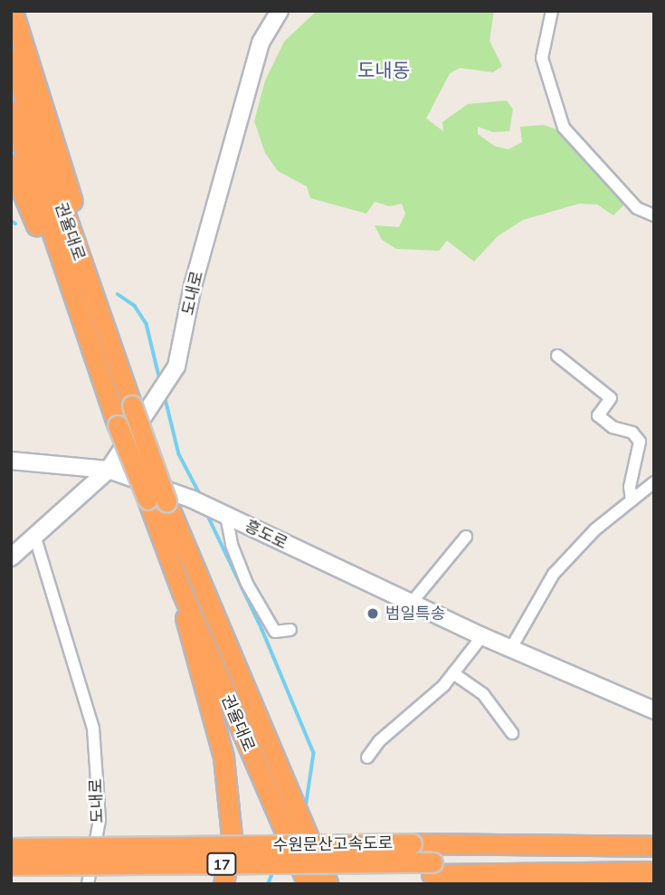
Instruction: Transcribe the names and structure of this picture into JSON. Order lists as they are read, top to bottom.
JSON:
{
  "streets": {
    "highway": ["권율대로", "수원문산고속도로", "17"],
    "street": ["도내로", "흥도로"]
  },
  "crossings": [
    ["도내로", "흥도로"]
  ],
  "districts": ["도내동"],
  "places": ["범일특송"]
}
